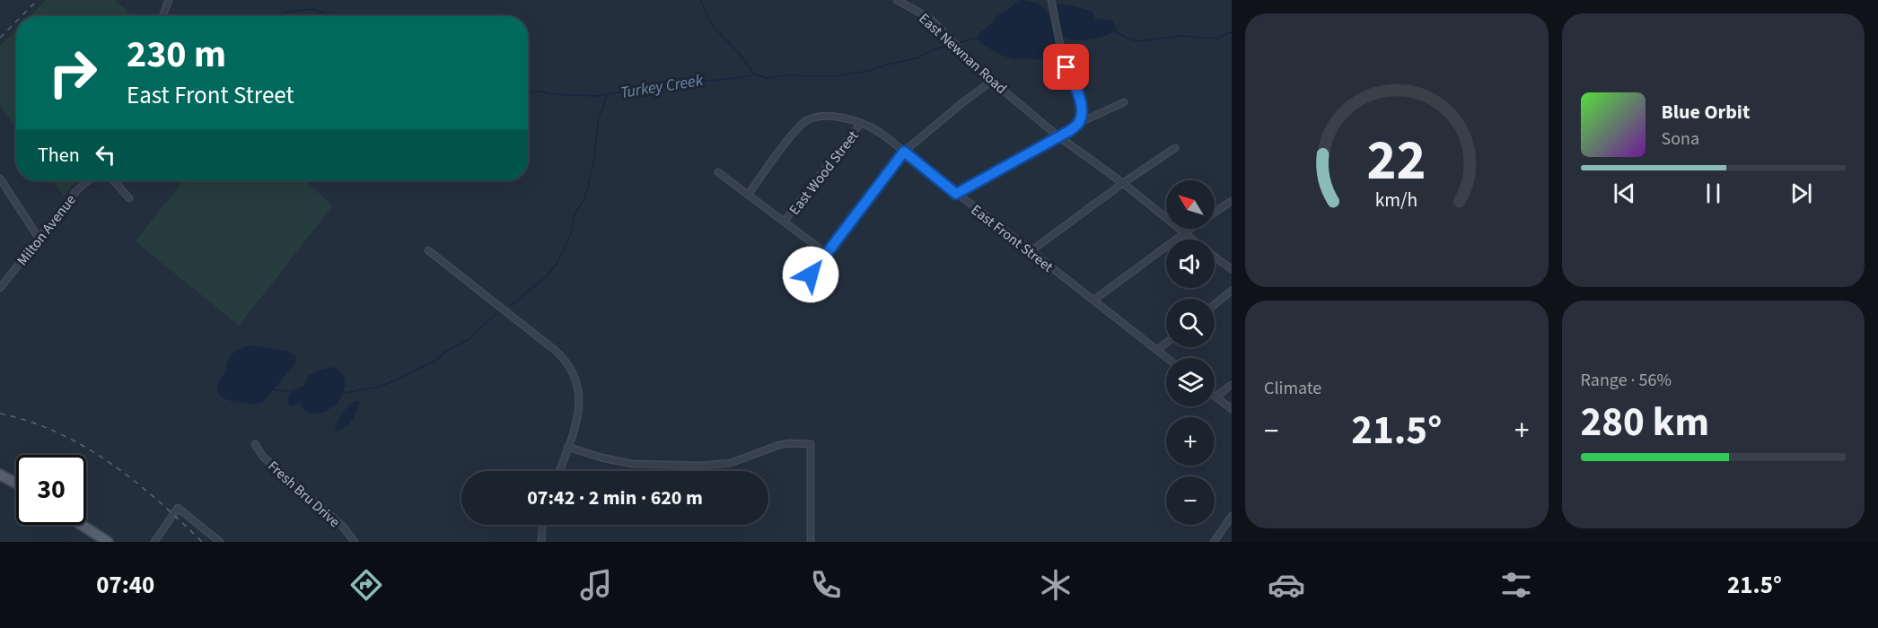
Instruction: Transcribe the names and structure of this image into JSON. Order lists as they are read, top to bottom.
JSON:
{
  "streets": {
    "street": [
      "East Newnan Road",
      "East Wood Street",
      "Milton Avenue",
      "East Front Street",
      "Fresh Bru Drive"
    ]
  },
  "crossings": [
    ["East Wood Street", "East Front Street"]
  ],
  "water": ["Turkey Creek"],
  "north": "top left",
  "page": {
    "turn": ["230 m", "East Front Street"],
    "song": ["Blue Orbit", "Sona"],
    "then": "Then",
    "map_buttons": ["+", "−"],
    "tile": [
      "Climate",
      ["Range · 56%", "280 km"]
    ],
    "heat": ["−", "21.5°", "+"],
    "limit": "30",
    "trip": "07:42 · 2 min · 620 m",
    "tabs": ["07:40", "21.5°"],
    "gauge": ["22", "km/h"]
  }
}
